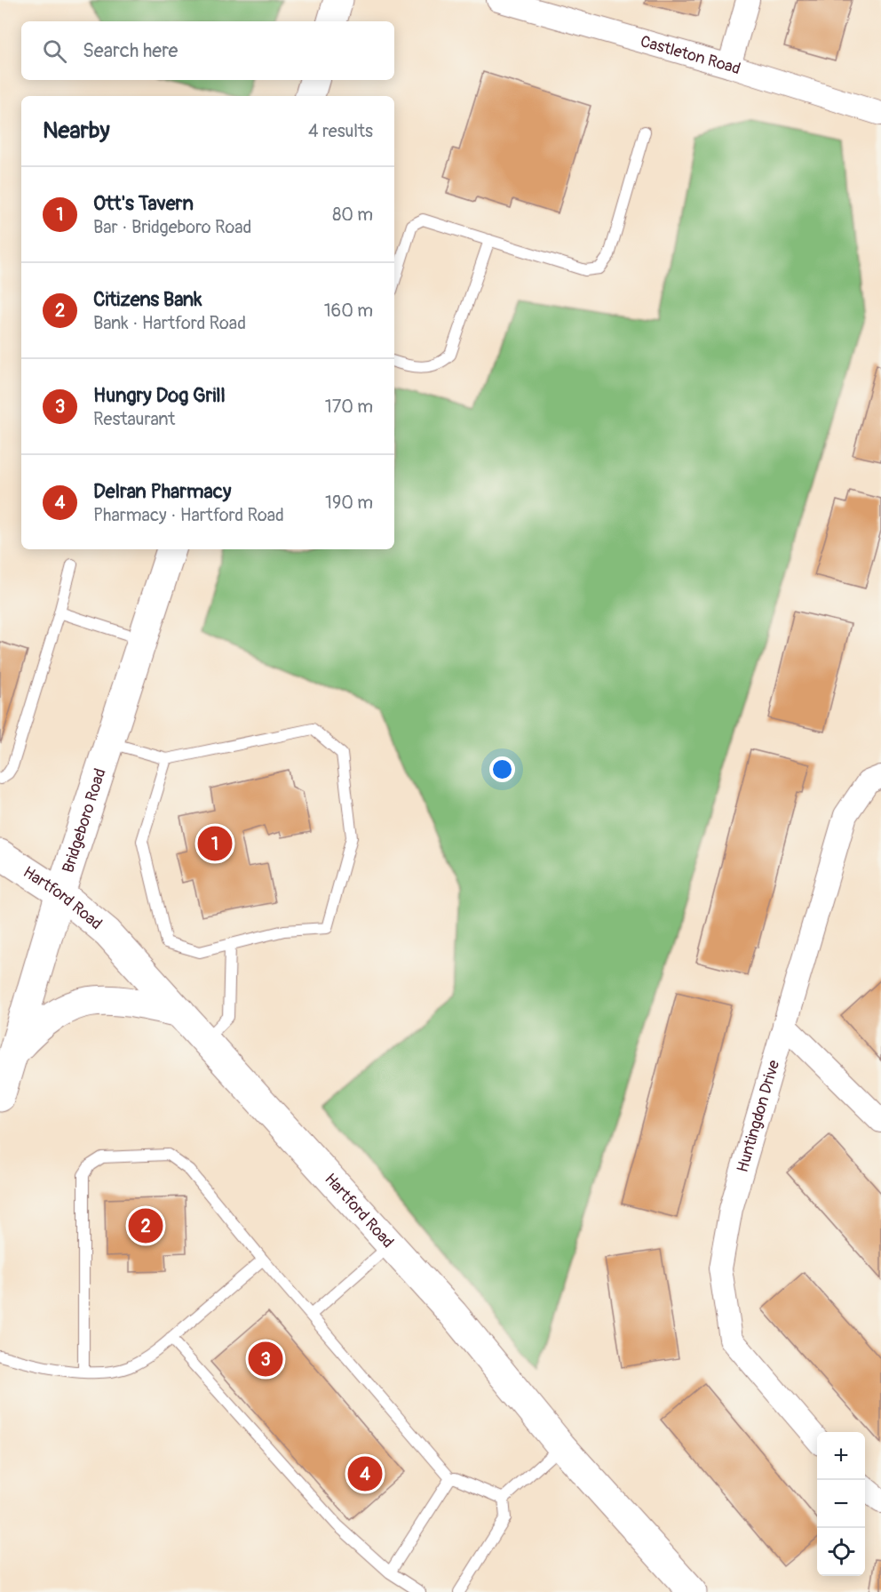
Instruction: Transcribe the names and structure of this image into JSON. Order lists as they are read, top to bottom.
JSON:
{
  "streets": {
    "main road": ["Bridgeboro Road", "Hartford Road"],
    "street": ["Castleton Road", "Huntingdon Drive"]
  },
  "crossings": [
    ["Bridgeboro Road", "Hartford Road"]
  ],
  "page": {
    "search": "Search here",
    "heading": ["Nearby", "4 results"],
    "list": [
      {
        "mark": "1",
        "name": "Ott's Tavern",
        "note": "Bar · Bridgeboro Road",
        "value": "80 m"
      },
      {
        "mark": "2",
        "name": "Citizens Bank",
        "note": "Bank · Hartford Road",
        "value": "160 m"
      },
      {
        "mark": "3",
        "name": "Hungry Dog Grill",
        "note": "Restaurant",
        "value": "170 m"
      },
      {
        "mark": "4",
        "name": "Delran Pharmacy",
        "note": "Pharmacy · Hartford Road",
        "value": "190 m"
      }
    ],
    "pins": [
      "1",
      "2",
      "3",
      "4"
    ],
    "map_buttons": ["+", "−"]
  }
}
